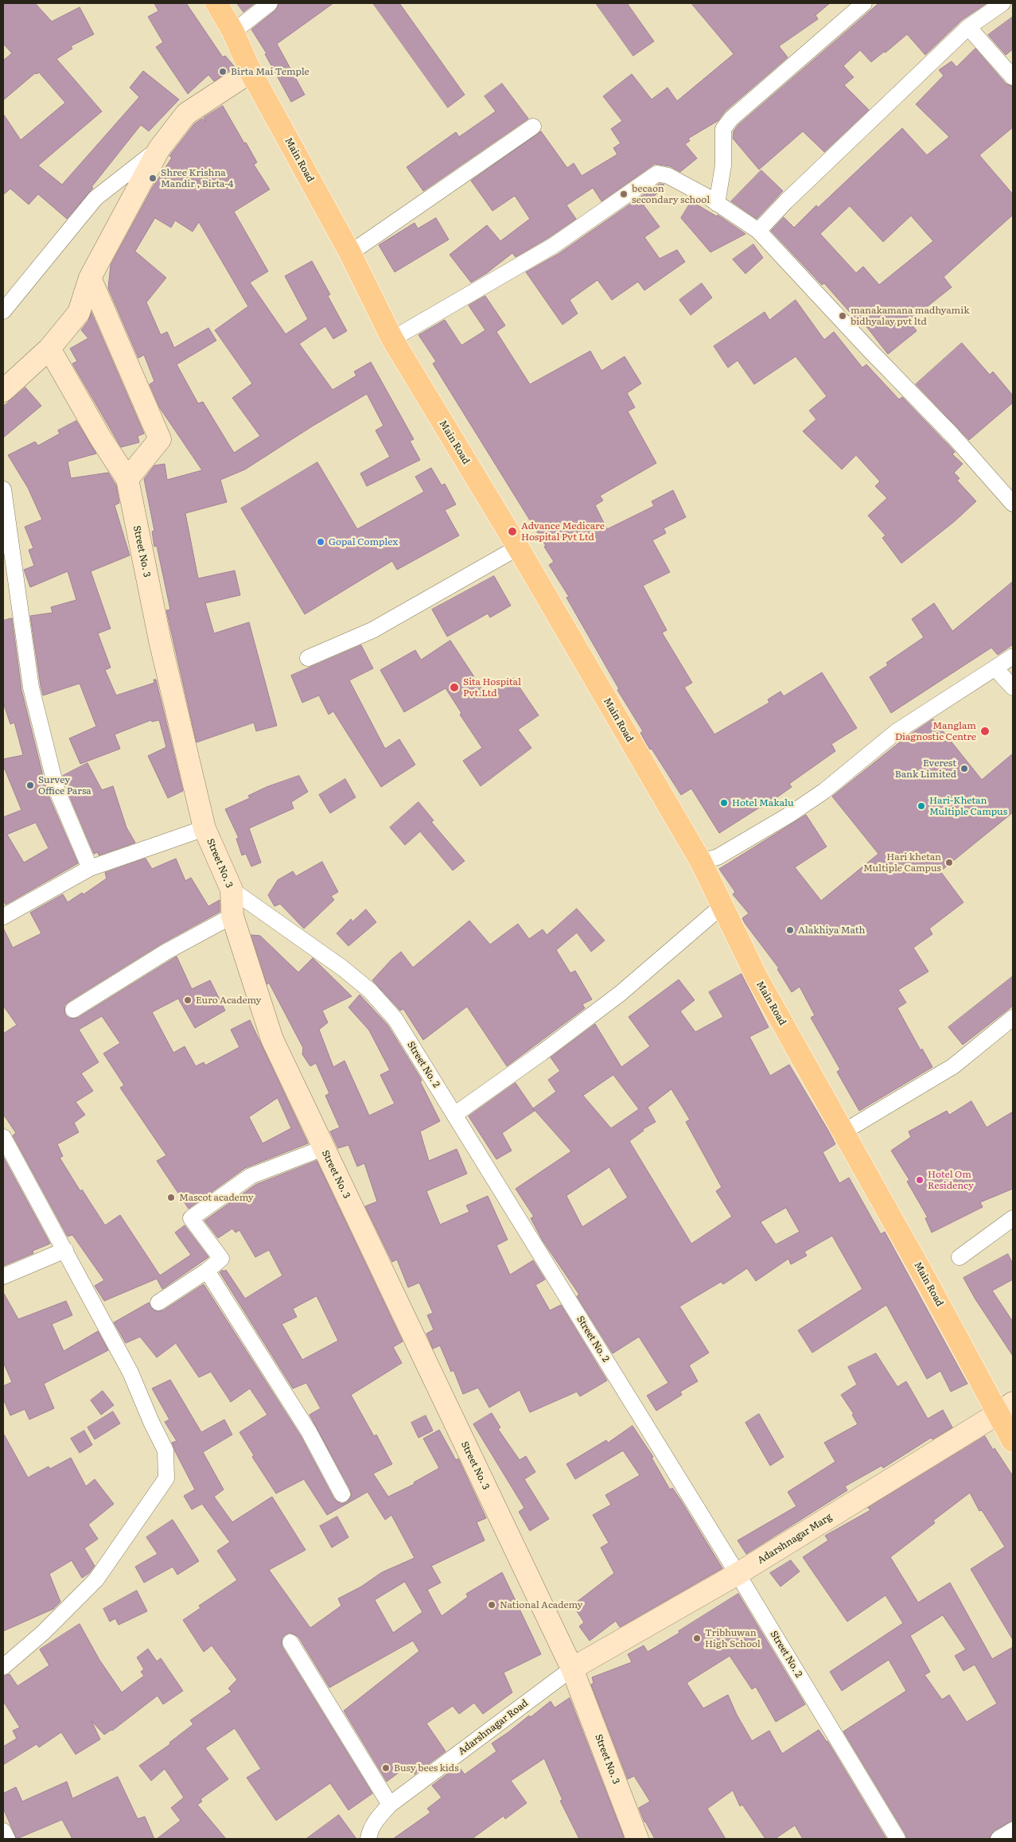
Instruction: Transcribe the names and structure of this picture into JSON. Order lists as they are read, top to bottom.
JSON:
{
  "streets": {
    "main road": ["Main Road"],
    "street": [
      "Street No. 3",
      "Street No. 2",
      "Adarshnagar Marg",
      "Adarshnagar Road"
    ]
  },
  "crossings": [
    ["Main Road", "Adarshnagar Marg"],
    ["Street No. 3", "Street No. 2"],
    ["Street No. 3", "Adarshnagar Marg"],
    ["Street No. 3", "Adarshnagar Road"],
    ["Street No. 2", "Adarshnagar Marg"],
    ["Adarshnagar Marg", "Adarshnagar Road"]
  ],
  "places": [
    "Birta Mai Temple",
    "Shree Krishna Mandir , Birta-4",
    "becaon secondary school",
    "manakamana madhyamik bidhyalay pvt ltd",
    "Advance Medicare Hospital Pvt Ltd",
    "Gopal Complex",
    "Sita Hospital Pvt.Ltd",
    "Manglam Diagnostic Centre",
    "Everest Bank Limited",
    "Survey Office Parsa",
    "Hotel Makalu",
    "Hari-Khetan Multiple Campus",
    "Hari khetan Multiple Campus",
    "Alakhiya Math",
    "Euro Academy",
    "Hotel Om Residency",
    "Mascot academy",
    "National Academy",
    "Tribhuwan High School",
    "Busy bees kids"
  ]
}
